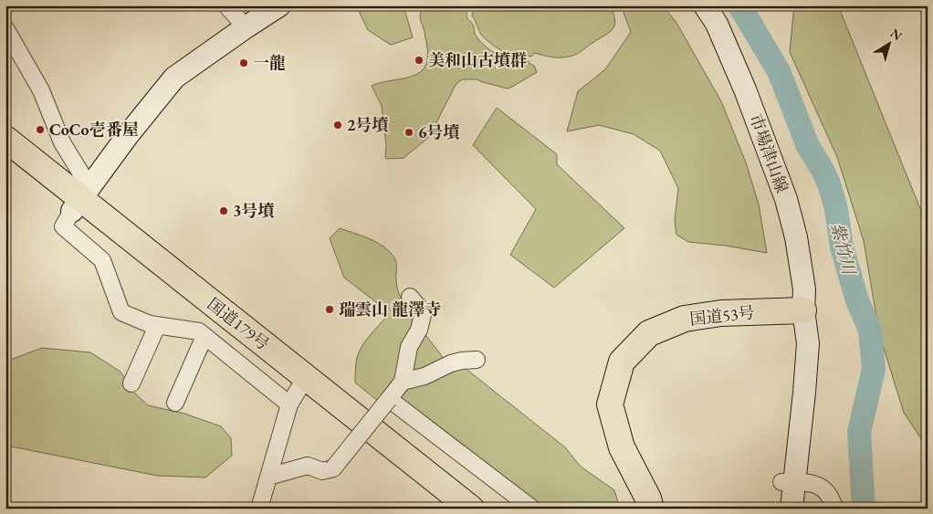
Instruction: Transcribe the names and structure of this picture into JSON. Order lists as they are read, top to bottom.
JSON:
{
  "streets": {
    "highway": ["国道53号", "国道179号"],
    "main road": ["市場津山線"]
  },
  "crossings": [
    ["市場津山線", "国道53号"]
  ],
  "water": ["紫竹川"],
  "places": [
    "美和山古墳群",
    "一龍",
    "2号墳",
    "CoCo壱番屋",
    "6号墳",
    "3号墳",
    "瑞雲山 龍澤寺"
  ],
  "north": "top right"
}
